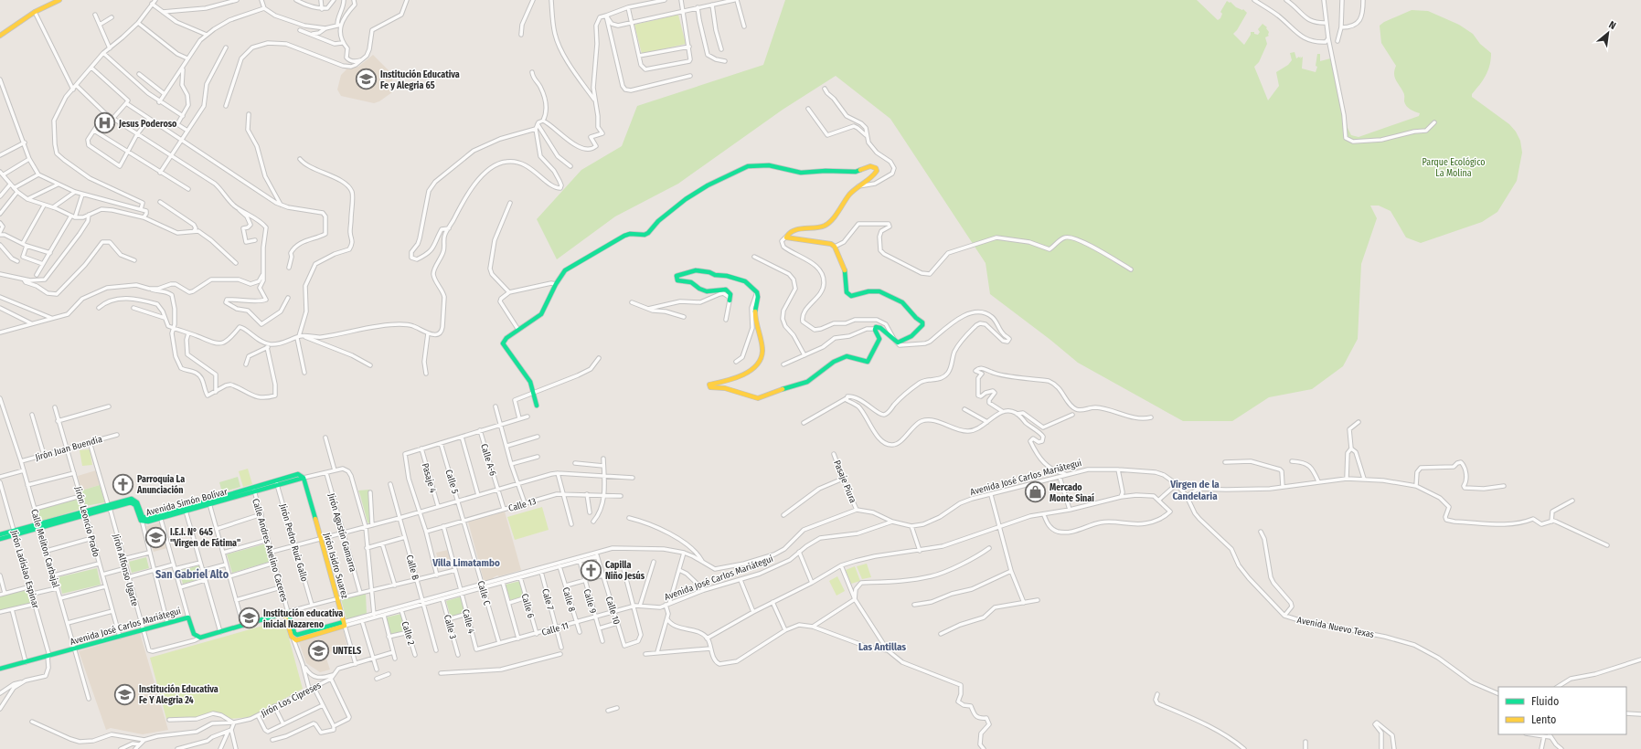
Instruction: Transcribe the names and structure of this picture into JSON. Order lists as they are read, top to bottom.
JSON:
{
  "streets": {
    "street": [
      "Jirón Juan Buendia",
      "Calle A-6",
      "Avenida José Carlos Mariátegui",
      "Pasaje 4",
      "Calle 5",
      "Pasaje Piura",
      "Avenida Simón Bolívar",
      "Calle 13",
      "Jirón Leoncio Prado",
      "Jirón Agustín Gamarra",
      "Jirón Pedro Ruiz Gallo",
      "Calle Meliton Carbajal",
      "Calle Andres Avelino Caceres",
      "Jirón Isidro Suarez",
      "Calle B",
      "Jirón Ladislao Espinar",
      "Jirón Alfonso Ugarte",
      "Calle C",
      "Cale 7",
      "Calle 8",
      "Calle 9",
      "Calle 6",
      "Calle 10",
      "Calle 4",
      "Calle 3",
      "Avenida Nuevo Texas",
      "Calle 11",
      "Calle 2",
      "Jirón Los Cipreses"
    ]
  },
  "crossings": [
    ["Jirón Juan Buendia", "Jirón Leoncio Prado"],
    ["Jirón Juan Buendia", "Calle Meliton Carbajal"],
    ["Jirón Juan Buendia", "Jirón Alfonso Ugarte"],
    ["Calle A-6", "Calle 13"],
    ["Avenida José Carlos Mariátegui", "Jirón Leoncio Prado"],
    ["Avenida José Carlos Mariátegui", "Calle Meliton Carbajal"],
    ["Avenida José Carlos Mariátegui", "Jirón Ladislao Espinar"],
    ["Avenida José Carlos Mariátegui", "Jirón Alfonso Ugarte"],
    ["Avenida José Carlos Mariátegui", "Calle 10"],
    ["Avenida José Carlos Mariátegui", "Avenida Nuevo Texas"],
    ["Avenida José Carlos Mariátegui", "Calle 11"],
    ["Calle 5", "Calle 13"],
    ["Calle 5", "Calle C"],
    ["Avenida Simón Bolívar", "Jirón Leoncio Prado"],
    ["Avenida Simón Bolívar", "Jirón Agustín Gamarra"],
    ["Avenida Simón Bolívar", "Jirón Pedro Ruiz Gallo"],
    ["Avenida Simón Bolívar", "Calle Meliton Carbajal"],
    ["Avenida Simón Bolívar", "Calle Andres Avelino Caceres"],
    ["Avenida Simón Bolívar", "Jirón Isidro Suarez"],
    ["Avenida Simón Bolívar", "Jirón Ladislao Espinar"],
    ["Avenida Simón Bolívar", "Jirón Alfonso Ugarte"],
    ["Calle 13", "Calle C"],
    ["Calle 13", "Calle 4"],
    ["Jirón Isidro Suarez", "Jirón Los Cipreses"],
    ["Calle C", "Calle 11"],
    ["Cale 7", "Calle 11"],
    ["Calle 8", "Calle 11"],
    ["Calle 9", "Calle 11"],
    ["Calle 6", "Calle 11"],
    ["Calle 10", "Calle 11"],
    ["Calle 4", "Calle 11"]
  ],
  "districts": [
    "Virgen de la Candelaria",
    "Villa Limatambo",
    "San Gabriel Alto",
    "Las Antillas"
  ],
  "parks": ["Parque Ecológico La Molina"],
  "places": {
    "school or university": [
      "Institución Educativa Fe y Alegria 65",
      "I.E.I. N° 645 \"Virgen de Fátima\"",
      "Institución educativa inicial Nazareno",
      "UNTELS",
      "Institución Educativa Fe Y Alegria 24"
    ],
    "hospital": ["Jesus Poderoso"],
    "church": ["Parroquia La Anunciación", "Capilla Niño Jesús"],
    "shop": ["Mercado Monte Sinaí"]
  },
  "legend": ["Fluido", "Lento"],
  "north": "top right"
}
